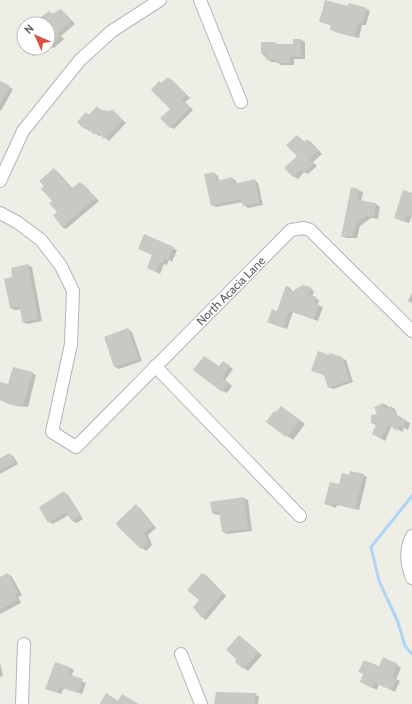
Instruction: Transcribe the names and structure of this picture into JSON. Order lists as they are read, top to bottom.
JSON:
{
  "streets": {
    "street": ["North Acacia Lane"]
  },
  "north": "top left"
}
